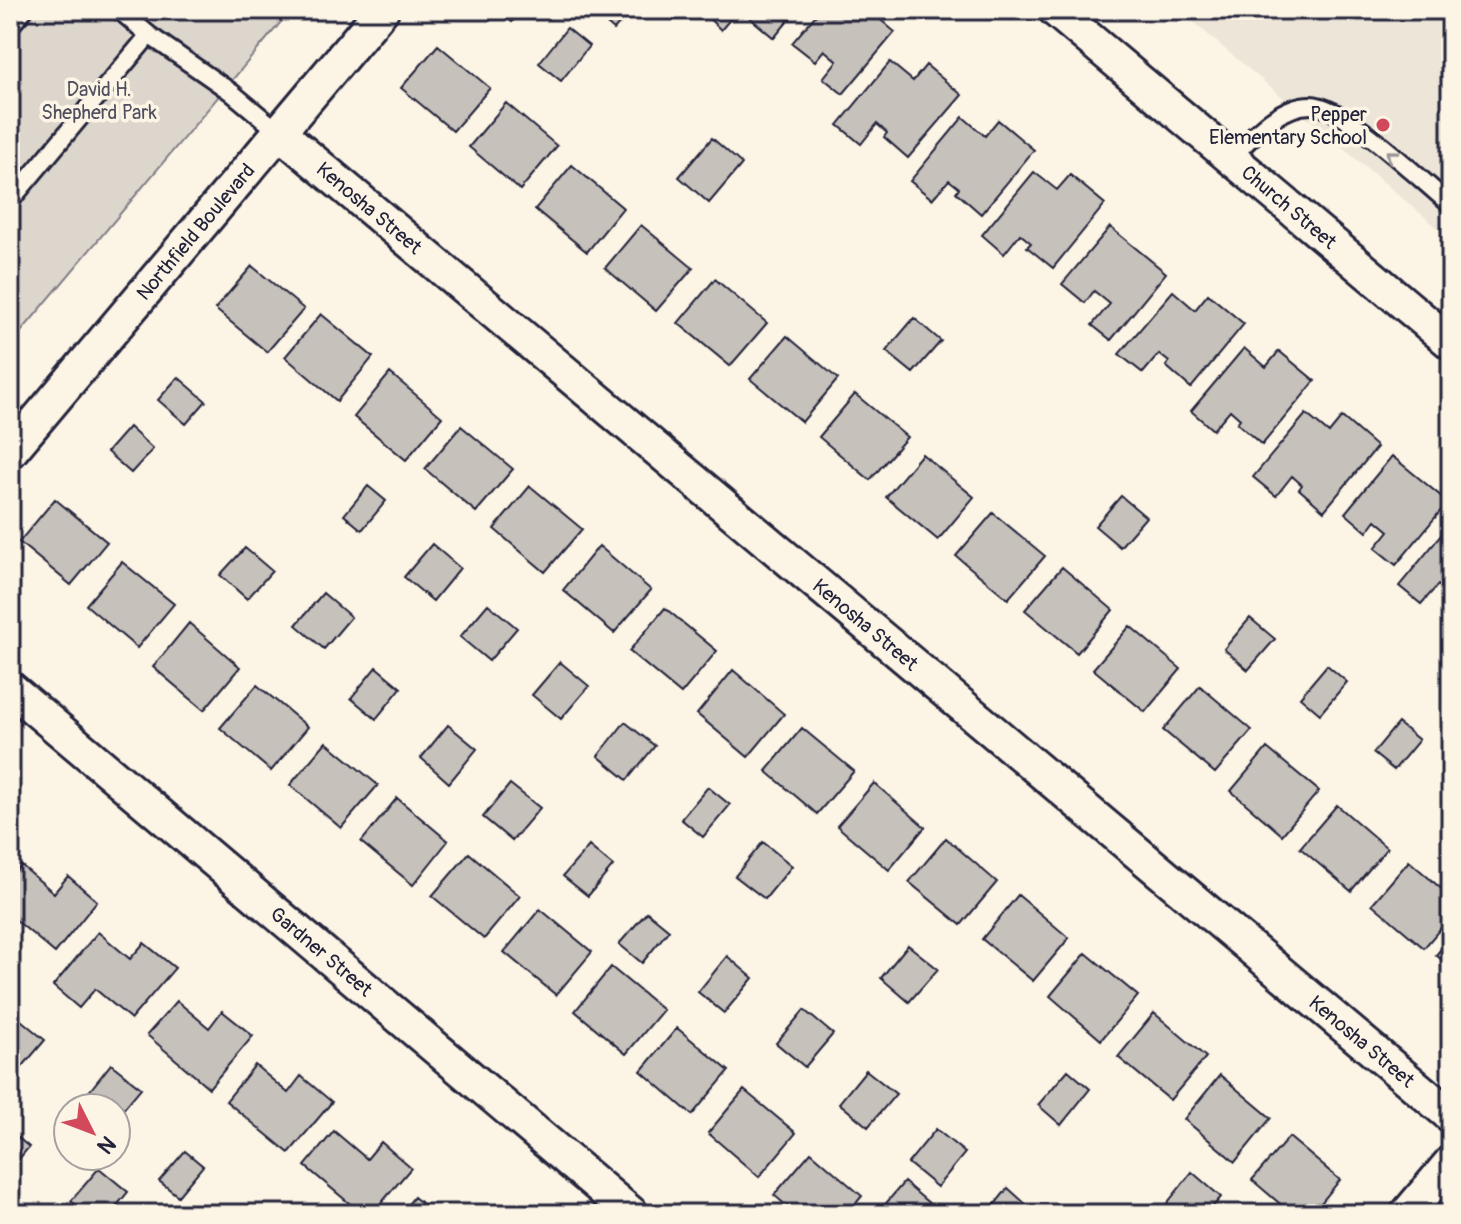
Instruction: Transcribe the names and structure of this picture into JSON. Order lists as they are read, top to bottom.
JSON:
{
  "streets": {
    "street": [
      "Kenosha Street",
      "Church Street",
      "Northfield Boulevard",
      "Gardner Street"
    ]
  },
  "crossings": [
    ["Kenosha Street", "Northfield Boulevard"]
  ],
  "parks": ["David H. Shepherd Park"],
  "places": ["Pepper Elementary School"],
  "north": "bottom right"
}
